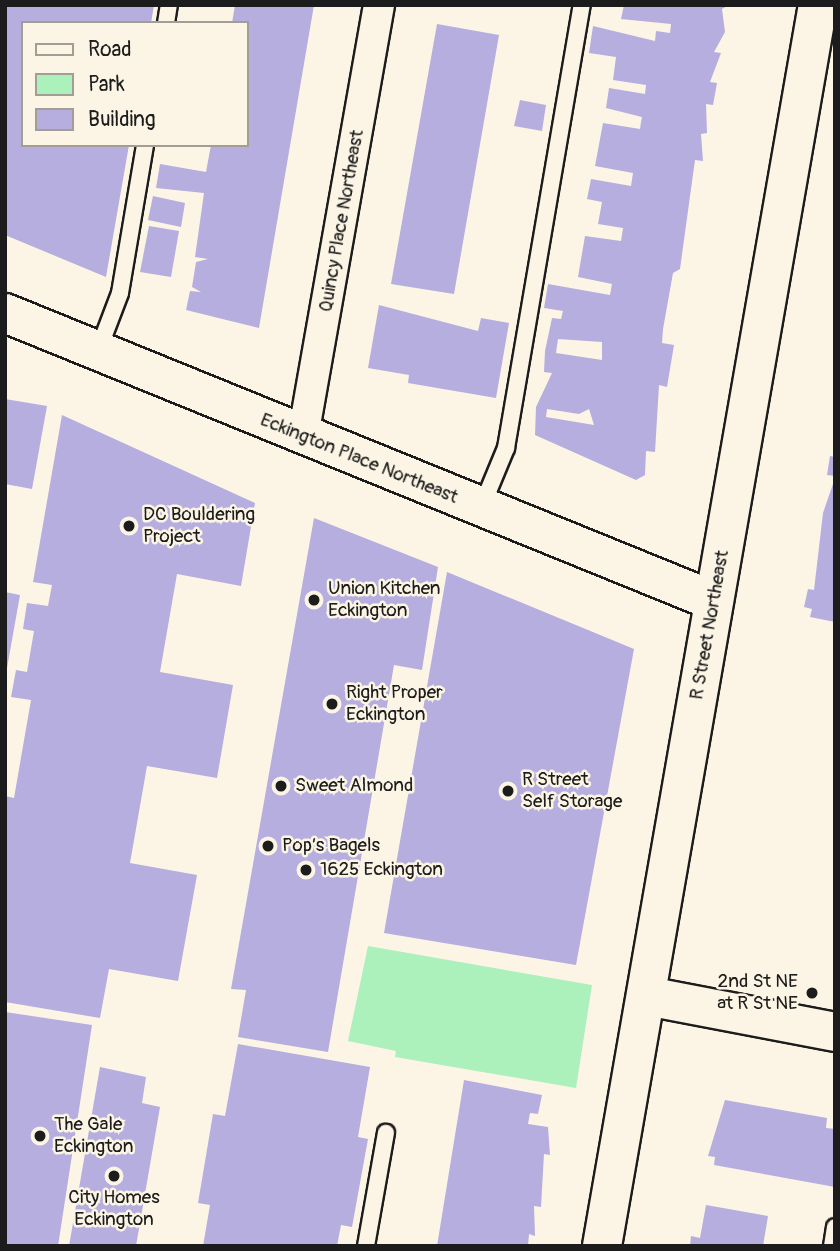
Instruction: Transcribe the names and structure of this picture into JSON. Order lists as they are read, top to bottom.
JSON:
{
  "streets": {
    "street": ["Quincy Place Northeast", "Eckington Place Northeast", "R Street Northeast"]
  },
  "crossings": [
    ["Quincy Place Northeast", "Eckington Place Northeast"],
    ["Eckington Place Northeast", "R Street Northeast"]
  ],
  "places": [
    "DC Bouldering Project",
    "Union Kitchen Eckington",
    "Right Proper Eckington",
    "Sweet Almond",
    "R Street Self Storage",
    "Pop’s Bagels",
    "1625 Eckington",
    "2nd St NE at R St NE",
    "The Gale Eckington",
    "City Homes Eckington"
  ],
  "legend": ["Road", "Park", "Building"]
}
